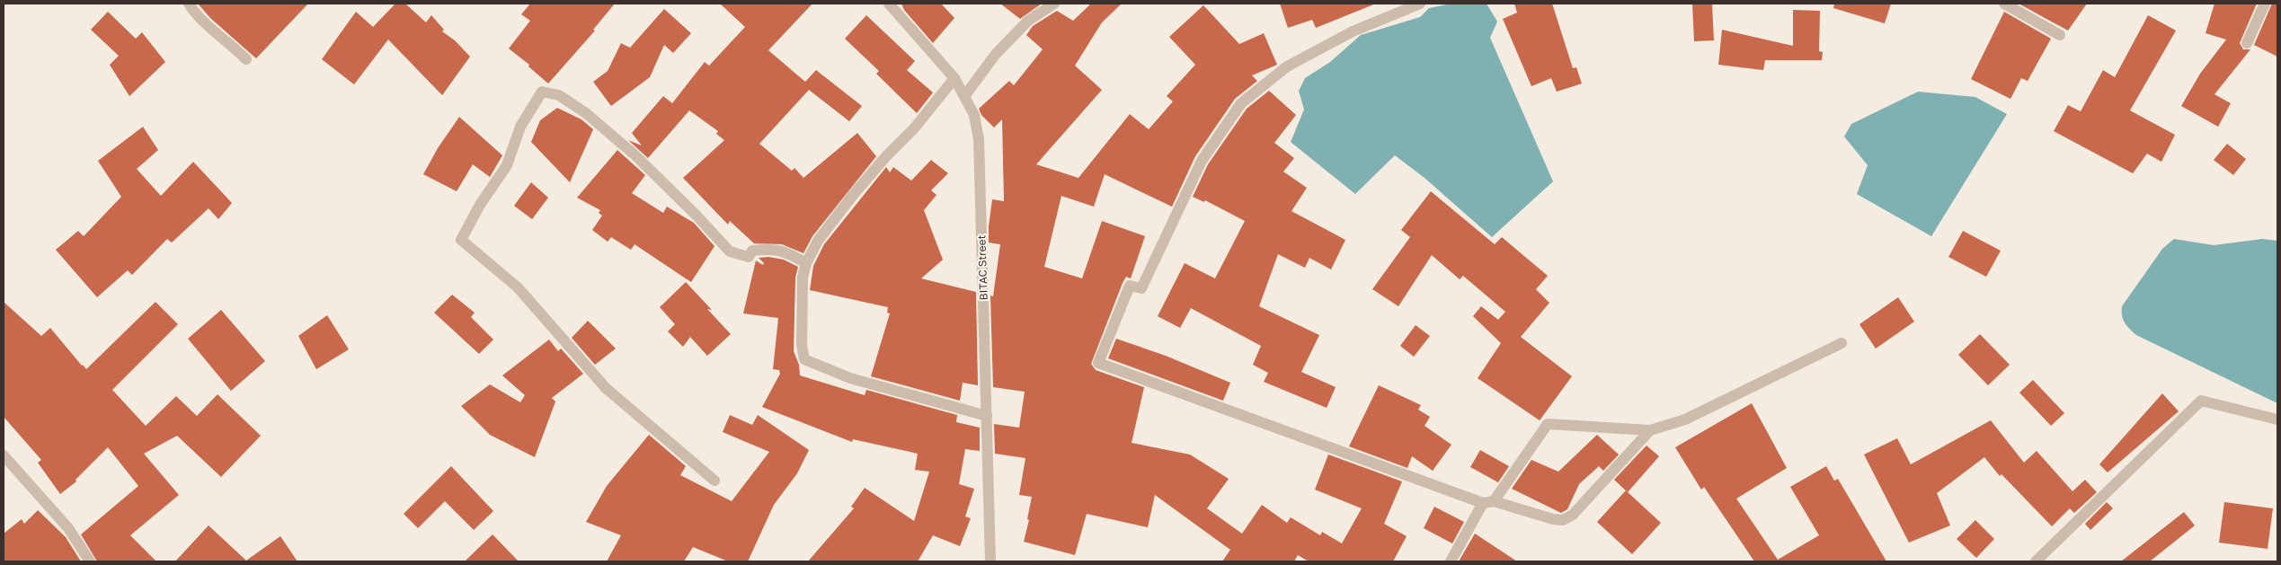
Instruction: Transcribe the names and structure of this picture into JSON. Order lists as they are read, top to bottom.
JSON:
{
  "streets": {
    "street": ["BITAC Street"]
  }
}
